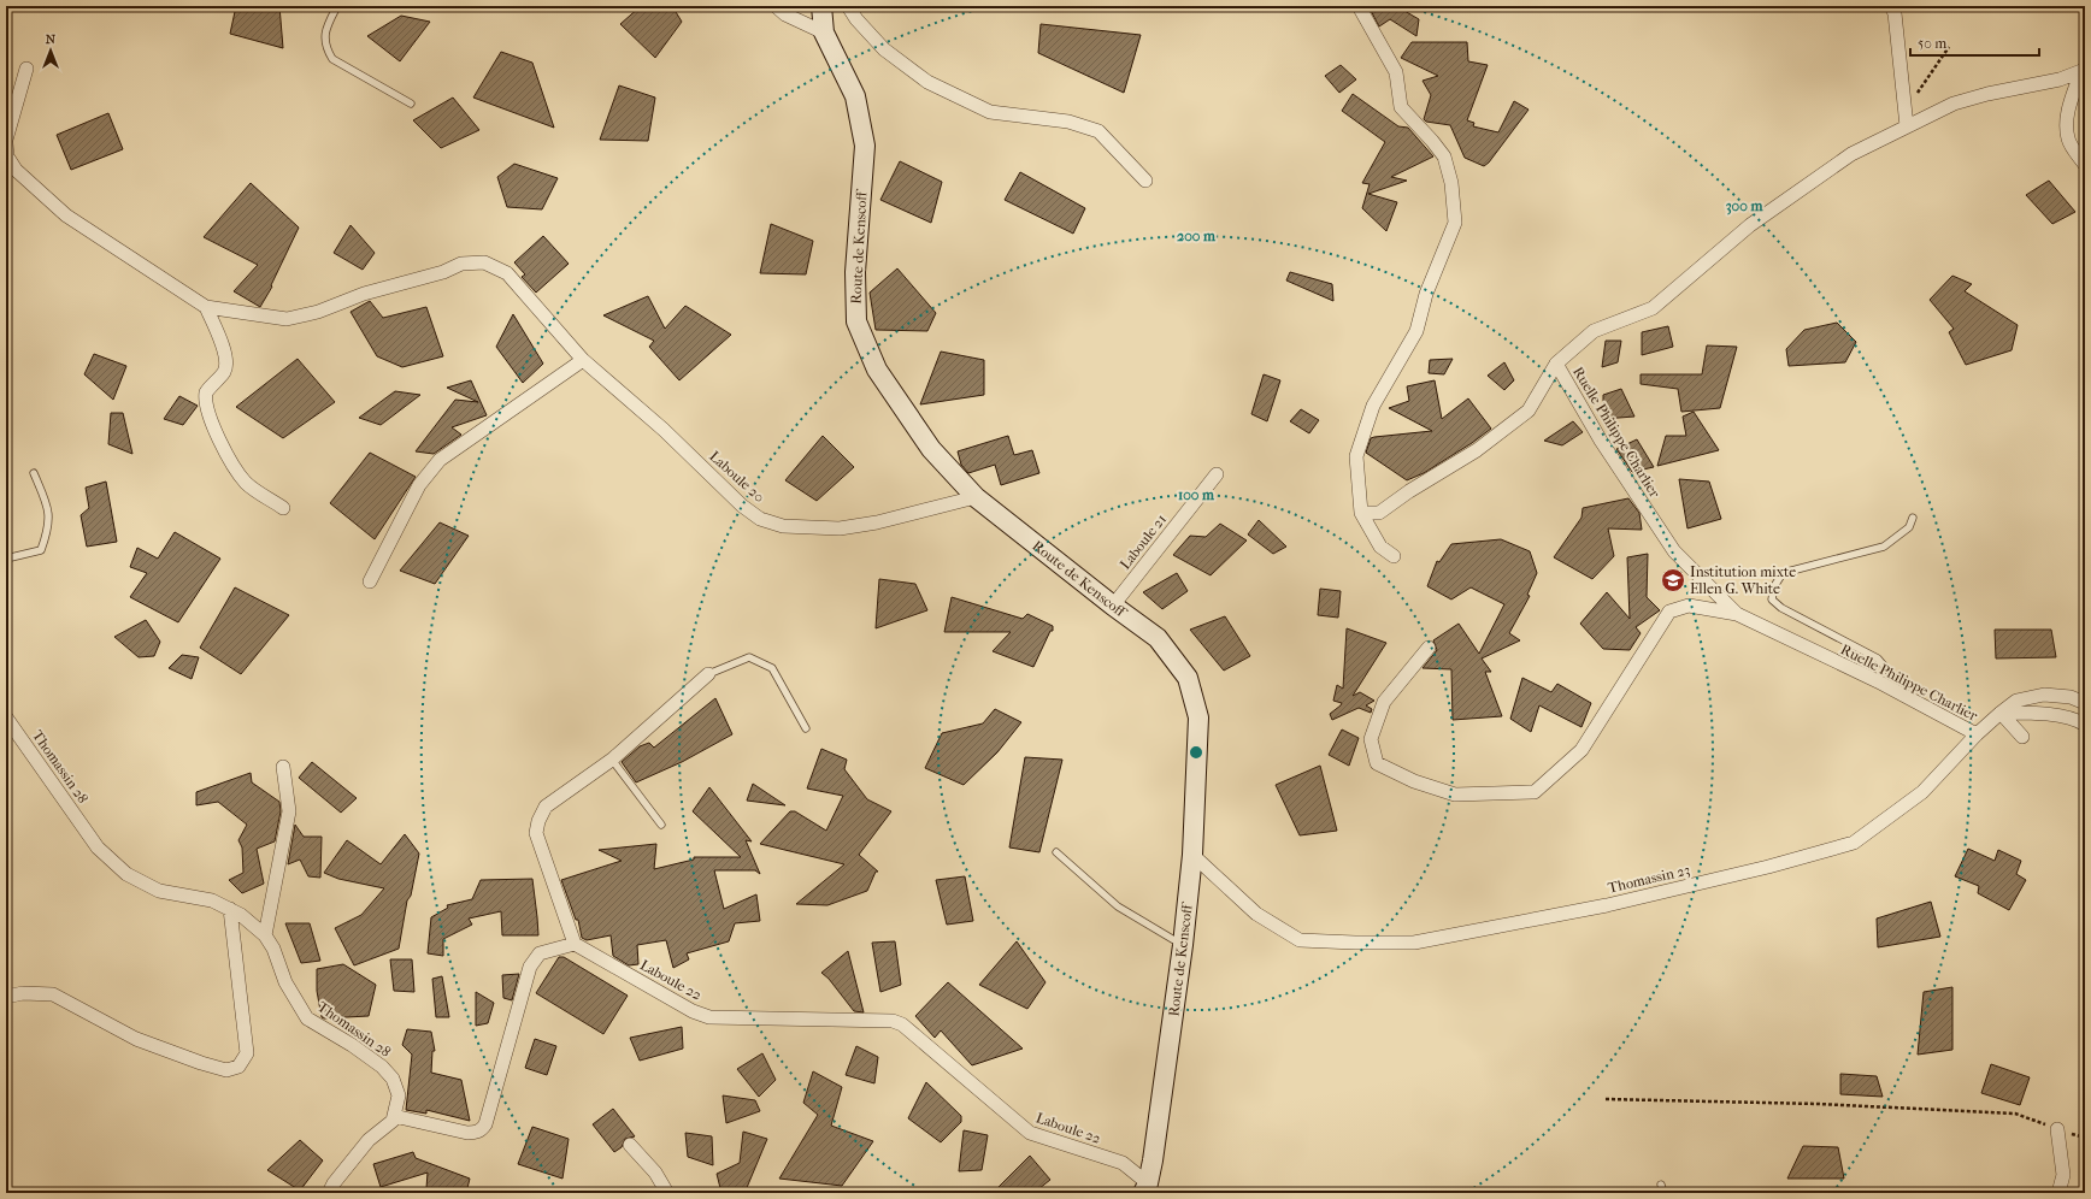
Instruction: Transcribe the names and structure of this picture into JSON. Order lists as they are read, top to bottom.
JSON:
{
  "streets": {
    "main road": ["Route de Kenscoff"],
    "street": [
      "Ruelle Philippe Charlier",
      "Laboule 20",
      "Laboule 21",
      "Thomassin 28",
      "Thomassin 23",
      "Laboule 22"
    ]
  },
  "crossings": [
    ["Route de Kenscoff", "Laboule 20"],
    ["Route de Kenscoff", "Laboule 21"],
    ["Route de Kenscoff", "Thomassin 23"],
    ["Route de Kenscoff", "Laboule 22"],
    ["Ruelle Philippe Charlier", "Thomassin 23"]
  ],
  "places": {
    "school or university": ["Institution mixte Ellen G. White"]
  },
  "scale_bar": "50 m",
  "north": "top",
  "rings": ["300 m", "200 m", "100 m"]
}
